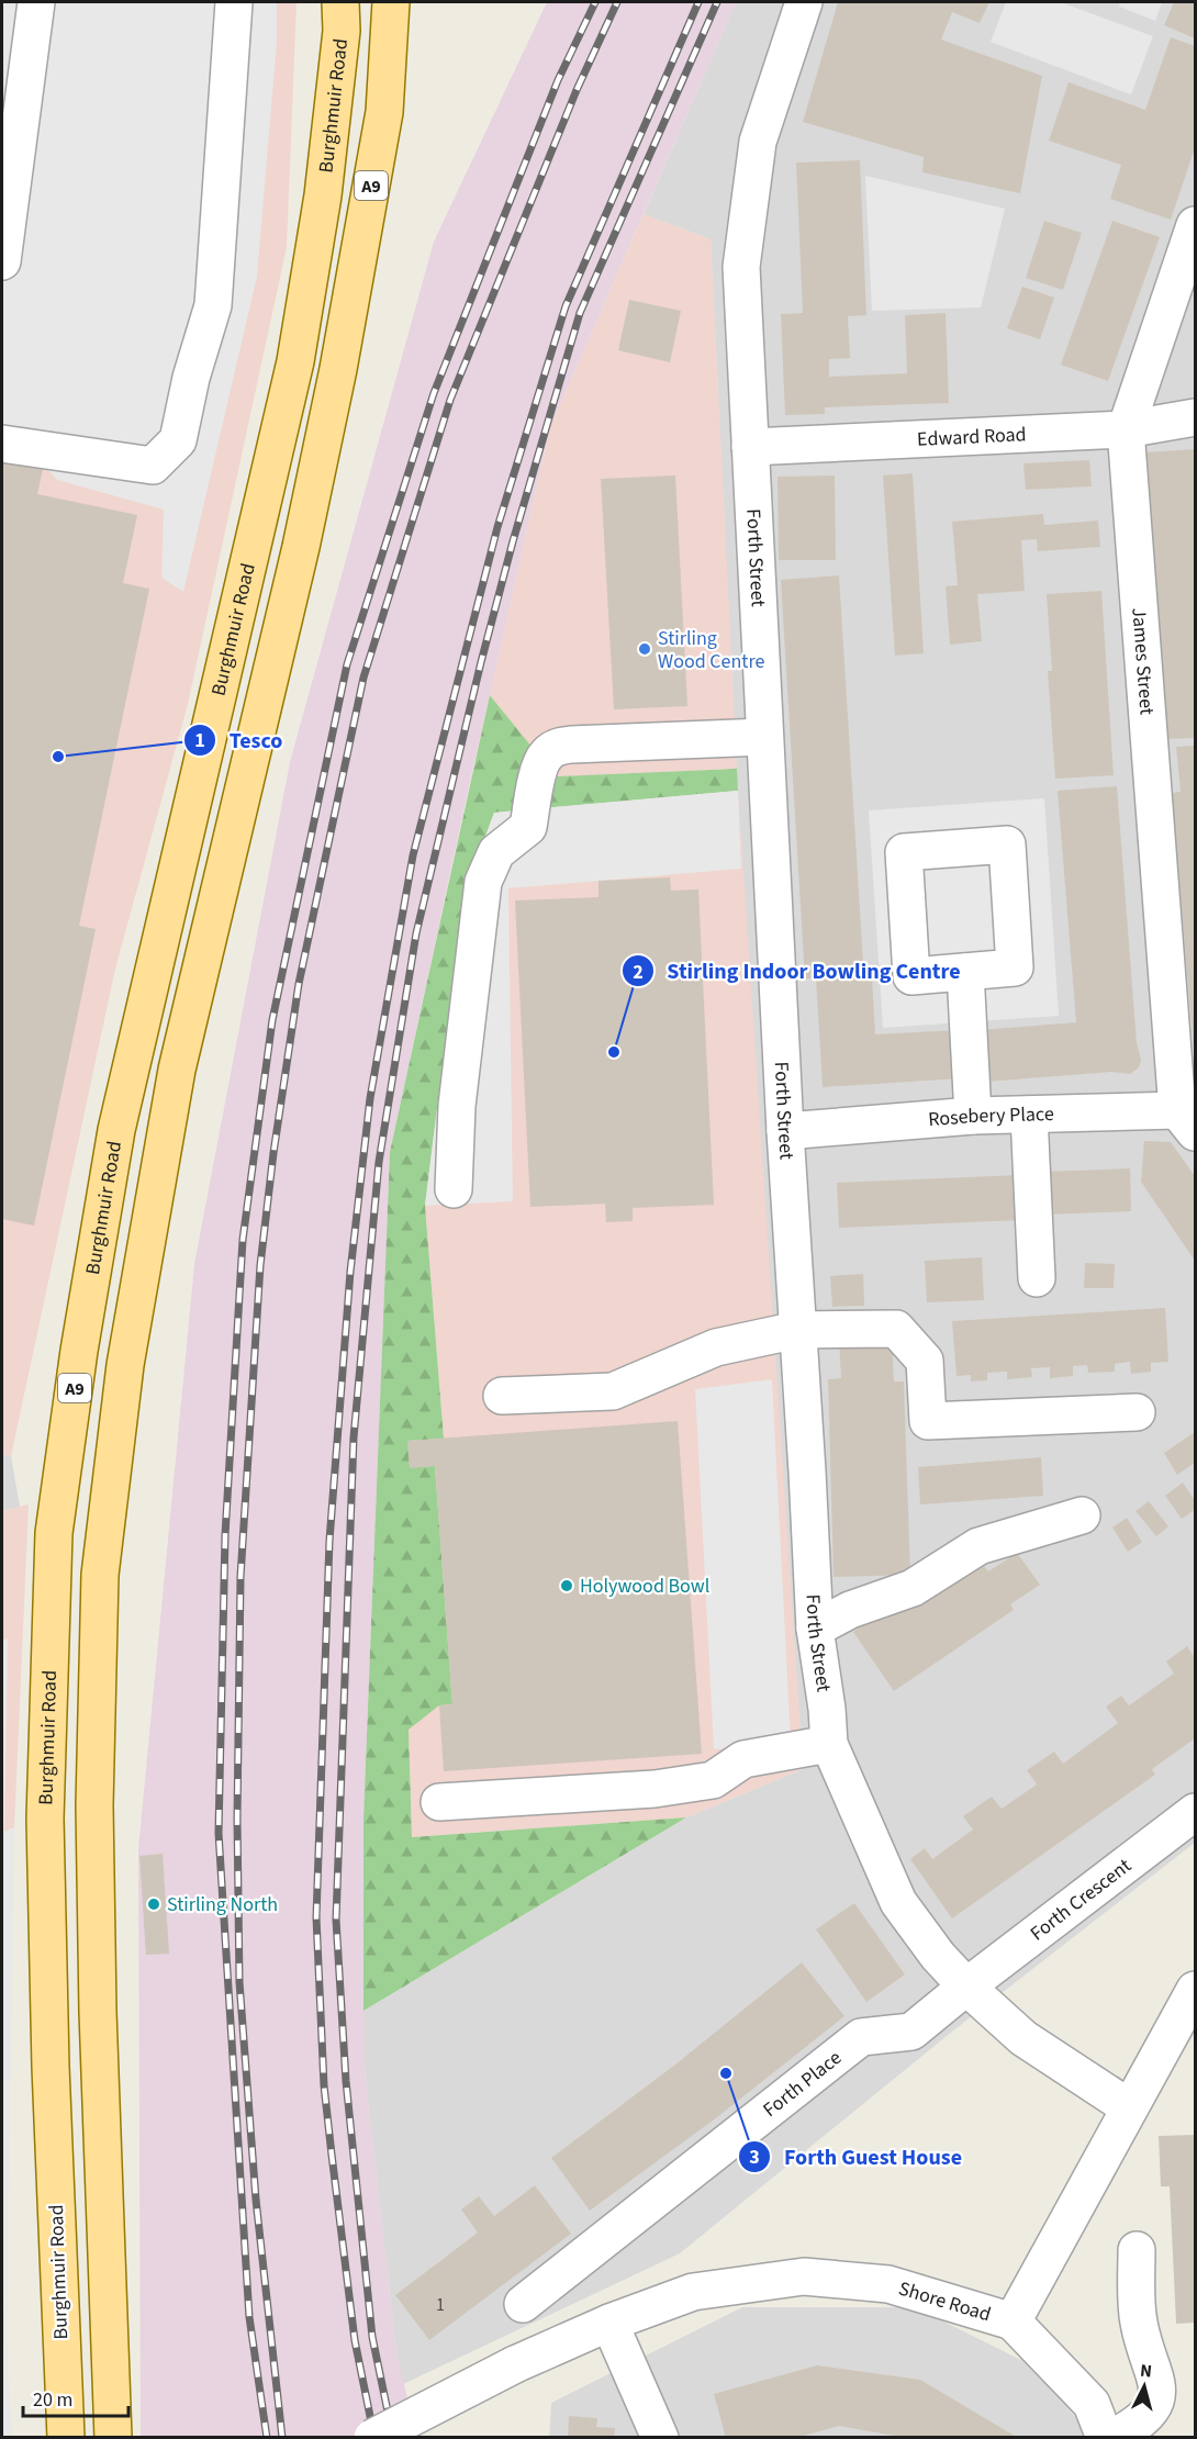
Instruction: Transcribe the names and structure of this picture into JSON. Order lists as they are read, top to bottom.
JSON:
{
  "streets": {
    "main road": ["Burghmuir Road", "A9"],
    "street": [
      "Edward Road",
      "Forth Street",
      "James Street",
      "Rosebery Place",
      "Forth Crescent",
      "Forth Place",
      "Shore Road"
    ]
  },
  "crossings": [
    ["Edward Road", "Forth Street"],
    ["Edward Road", "James Street"],
    ["Forth Street", "Rosebery Place"],
    ["Forth Street", "Forth Crescent"],
    ["Forth Street", "Forth Place"],
    ["Forth Street", "Shore Road"],
    ["James Street", "Rosebery Place"],
    ["Forth Crescent", "Forth Place"]
  ],
  "places": [
    "Stirling Wood Centre",
    "Tesco",
    "Stirling Indoor Bowling Centre",
    "Holywood Bowl",
    "Stirling North",
    "Forth Guest House"
  ],
  "house_numbers": ["1"],
  "scale_bar": "20 m",
  "north": "top"
}
